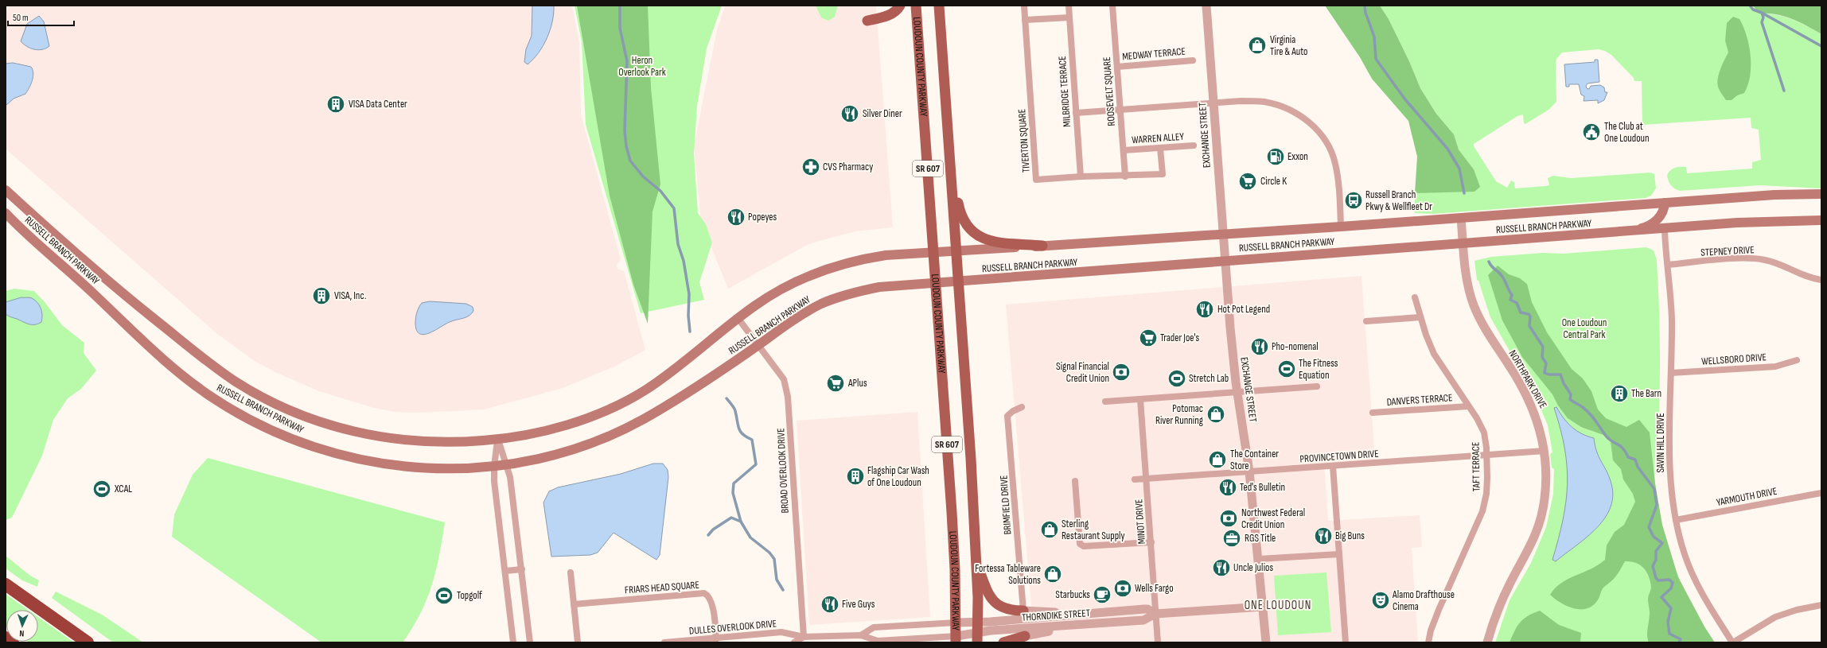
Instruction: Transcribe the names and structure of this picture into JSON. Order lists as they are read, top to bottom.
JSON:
{
  "streets": {
    "main road": ["LOUDOUN COUNTY PARKWAY", "SR 607", "RUSSELL BRANCH PARKWAY"],
    "street": [
      "MEDWAY TERRACE",
      "MILBRIDGE TERRACE",
      "ROOSEVELT SQUARE",
      "EXCHANGE STREET",
      "WARREN ALLEY",
      "TIVERTON SQUARE",
      "STEPNEY DRIVE",
      "WELLSBORO DRIVE",
      "NORTHPARK DRIVE",
      "DANVERS TERRACE",
      "SAVIN HILL DRIVE",
      "PROVINCETOWN DRIVE",
      "TAFT TERRACE",
      "BROAD OVERLOOK DRIVE",
      "YARMOUTH DRIVE",
      "BRIMFIELD DRIVE",
      "MINOT DRIVE",
      "FRIARS HEAD SQUARE",
      "THORNDIKE STREET",
      "DULLES OVERLOOK DRIVE"
    ]
  },
  "crossings": [
    ["MEDWAY TERRACE", "ROOSEVELT SQUARE"],
    ["LOUDOUN COUNTY PARKWAY", "RUSSELL BRANCH PARKWAY"],
    ["LOUDOUN COUNTY PARKWAY", "THORNDIKE STREET"],
    ["LOUDOUN COUNTY PARKWAY", "DULLES OVERLOOK DRIVE"],
    ["MILBRIDGE TERRACE", "TIVERTON SQUARE"],
    ["ROOSEVELT SQUARE", "WARREN ALLEY"],
    ["ROOSEVELT SQUARE", "TIVERTON SQUARE"],
    ["EXCHANGE STREET", "RUSSELL BRANCH PARKWAY"],
    ["EXCHANGE STREET", "PROVINCETOWN DRIVE"],
    ["EXCHANGE STREET", "THORNDIKE STREET"],
    ["WARREN ALLEY", "TIVERTON SQUARE"],
    ["SR 607", "RUSSELL BRANCH PARKWAY"],
    ["SR 607", "THORNDIKE STREET"],
    ["RUSSELL BRANCH PARKWAY", "NORTHPARK DRIVE"],
    ["RUSSELL BRANCH PARKWAY", "SAVIN HILL DRIVE"],
    ["RUSSELL BRANCH PARKWAY", "BROAD OVERLOOK DRIVE"],
    ["STEPNEY DRIVE", "SAVIN HILL DRIVE"],
    ["WELLSBORO DRIVE", "SAVIN HILL DRIVE"],
    ["NORTHPARK DRIVE", "PROVINCETOWN DRIVE"],
    ["DANVERS TERRACE", "TAFT TERRACE"],
    ["SAVIN HILL DRIVE", "YARMOUTH DRIVE"],
    ["PROVINCETOWN DRIVE", "TAFT TERRACE"],
    ["PROVINCETOWN DRIVE", "MINOT DRIVE"],
    ["BROAD OVERLOOK DRIVE", "DULLES OVERLOOK DRIVE"],
    ["MINOT DRIVE", "THORNDIKE STREET"],
    ["FRIARS HEAD SQUARE", "DULLES OVERLOOK DRIVE"],
    ["THORNDIKE STREET", "DULLES OVERLOOK DRIVE"]
  ],
  "districts": ["ONE LOUDOUN"],
  "parks": ["Heron Overlook Park", "One Loudoun Central Park"],
  "places": {
    "shop": [
      "Virginia Tire & Auto",
      "Potomac River Running",
      "The Container Store",
      "Sterling Restaurant Supply",
      "Fortessa Tableware Solutions"
    ],
    "building": [
      "VISA Data Center",
      "VISA, Inc.",
      "The Barn",
      "Flagship Car Wash of One Loudoun"
    ],
    "restaurant": [
      "Silver Diner",
      "Popeyes",
      "Hot Pot Legend",
      "Pho-nomenal",
      "Ted's Bulletin",
      "Big Buns",
      "Uncle Julios",
      "Five Guys"
    ],
    "public building": ["The Club at One Loudoun"],
    "fuel station": ["Exxon"],
    "pharmacy": ["CVS Pharmacy"],
    "supermarket": ["Circle K", "Trader Joe's", "APlus"],
    "bus stop": ["Russell Branch Pkwy & Wellfleet Dr"],
    "sports": [
      "The Fitness Equation",
      "Stretch Lab",
      "XCAL",
      "Topgolf"
    ],
    "bank": ["Signal Financial Credit Union", "Northwest Federal Credit Union", "Wells Fargo"],
    "office": ["RGS Title"],
    "cafe": ["Starbucks"],
    "theatre": ["Alamo Drafthouse Cinema"]
  },
  "scale_bar": "50 m",
  "north": "bottom"
}
